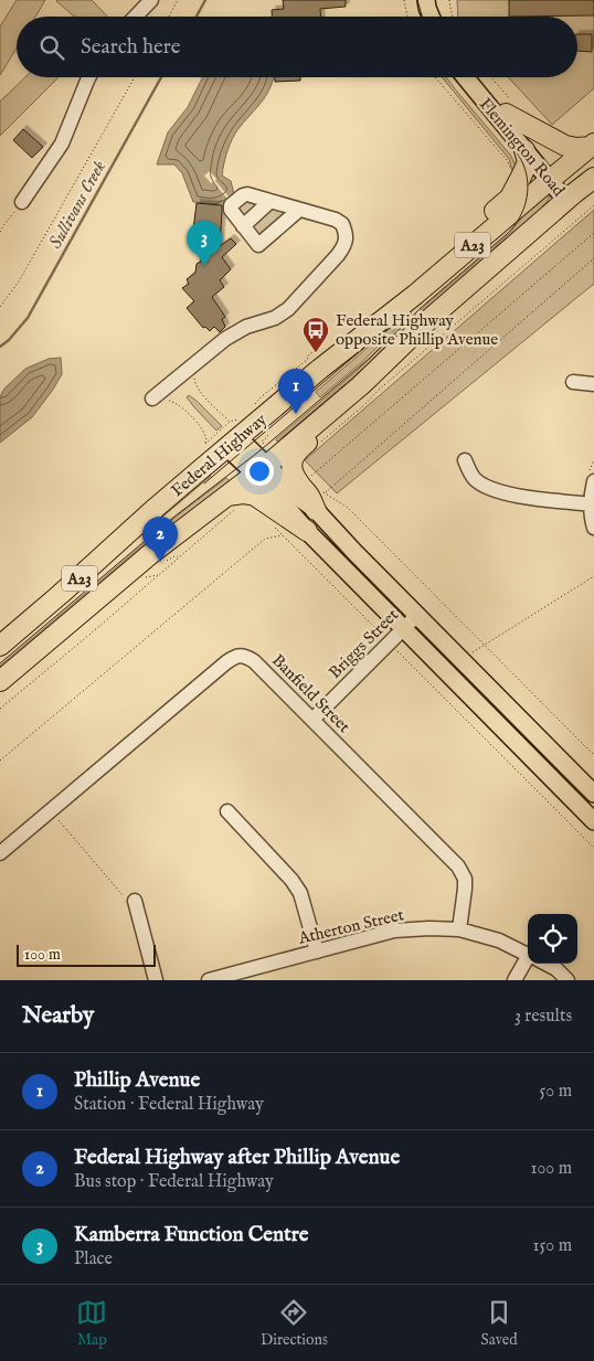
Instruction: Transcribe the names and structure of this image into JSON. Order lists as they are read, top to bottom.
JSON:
{
  "streets": {
    "highway": ["A23", "Federal Highway"],
    "main road": ["Flemington Road"],
    "street": ["Briggs Street", "Banfield Street", "Atherton Street"]
  },
  "crossings": [
    ["Flemington Road", "A23"],
    ["Flemington Road", "Federal Highway"],
    ["Briggs Street", "Banfield Street"],
    ["Banfield Street", "Atherton Street"]
  ],
  "water": ["Sullivans Creek"],
  "places": {
    "bus stop": ["Federal Highway opposite Phillip Avenue"]
  },
  "scale_bar": "100 m",
  "page": {
    "search": "Search here",
    "pins": ["3", "1", "2"],
    "scale": "100 m",
    "heading": ["Nearby", "3 results"],
    "list": [
      {
        "mark": "1",
        "name": "Phillip Avenue",
        "note": "Station · Federal Highway",
        "value": "50 m"
      },
      {
        "mark": "2",
        "name": "Federal Highway after Phillip Avenue",
        "note": "Bus stop · Federal Highway",
        "value": "100 m"
      },
      {
        "mark": "3",
        "name": "Kamberra Function Centre",
        "note": "Place",
        "value": "150 m"
      }
    ],
    "nav": ["Map", "Directions", "Saved"]
  }
}
